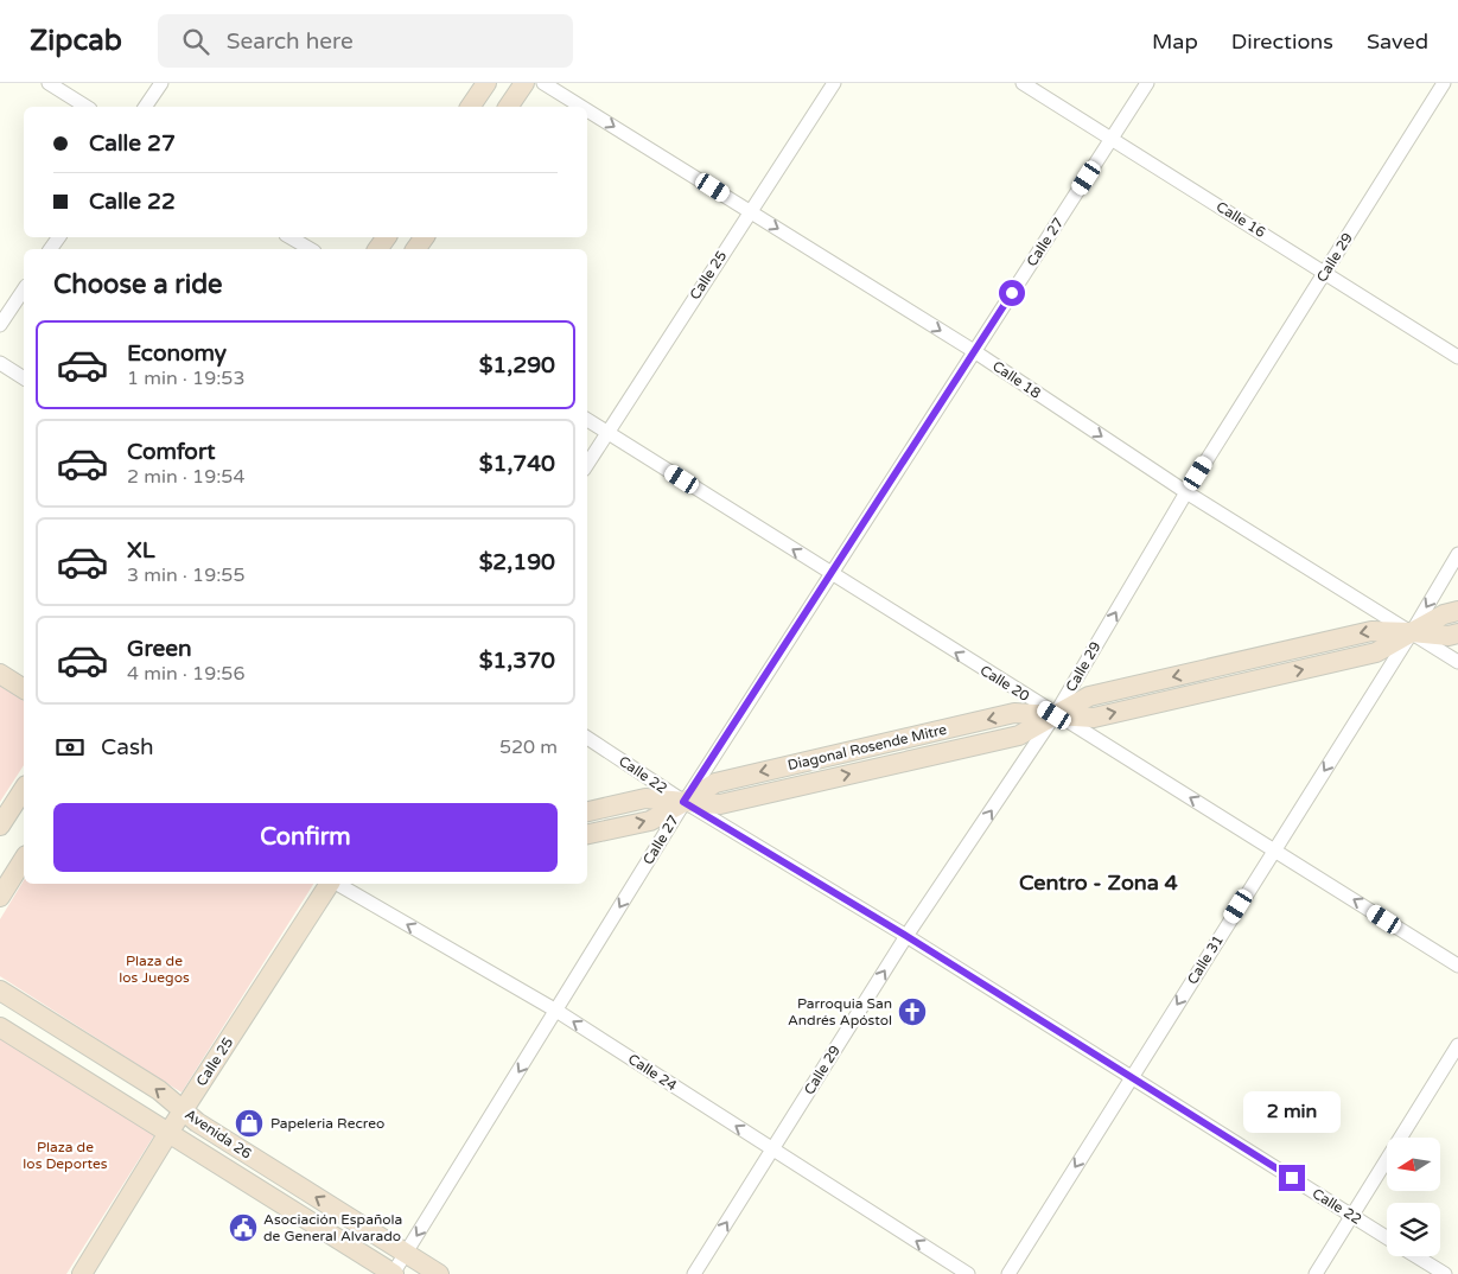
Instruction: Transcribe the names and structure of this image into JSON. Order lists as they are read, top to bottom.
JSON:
{
  "streets": {
    "main road": ["Calle 25", "Diagonal Rosende Mitre", "Avenida 26"],
    "street": [
      "Calle 16",
      "Calle 27",
      "Calle 29",
      "Calle 18",
      "Calle 20",
      "Calle 22",
      "Calle 31",
      "Calle 24"
    ]
  },
  "crossings": [
    ["Calle 16", "Calle 27"],
    ["Calle 16", "Calle 29"],
    ["Calle 27", "Calle 18"],
    ["Calle 27", "Calle 20"],
    ["Calle 27", "Diagonal Rosende Mitre"],
    ["Calle 27", "Calle 22"],
    ["Calle 27", "Calle 24"],
    ["Calle 27", "Avenida 26"],
    ["Calle 29", "Calle 18"],
    ["Calle 29", "Calle 20"],
    ["Calle 29", "Diagonal Rosende Mitre"],
    ["Calle 29", "Calle 22"],
    ["Calle 29", "Calle 24"],
    ["Calle 25", "Calle 18"],
    ["Calle 25", "Calle 20"],
    ["Calle 25", "Avenida 26"],
    ["Calle 18", "Calle 31"],
    ["Calle 20", "Diagonal Rosende Mitre"],
    ["Calle 20", "Calle 31"],
    ["Diagonal Rosende Mitre", "Calle 22"],
    ["Calle 22", "Calle 31"]
  ],
  "one_way": [
    "Calle 27",
    "Calle 29",
    "Calle 18",
    "Calle 20",
    "Calle 31",
    "Calle 24"
  ],
  "districts": ["Centro - Zona 4"],
  "parks": ["Plaza de los Juegos", "Plaza de los Deportes"],
  "places": {
    "church": ["Parroquia San Andrés Apóstol"],
    "shop": ["Papeleria Recreo"],
    "public building": ["Asociación Española de General Alvarado"]
  },
  "north": "left",
  "page": {
    "header": "Zipcab",
    "search": "Search here",
    "nav": ["Map", "Directions", "Saved"],
    "banner": ["Calle 27", "Calle 22"],
    "heading": "Choose a ride",
    "list": [
      {
        "name": "Economy",
        "note": "1 min · 19:53",
        "value": "$1,290"
      },
      {
        "name": "Comfort",
        "note": "2 min · 19:54",
        "value": "$1,740"
      },
      {
        "name": "XL",
        "note": "3 min · 19:55",
        "value": "$2,190"
      },
      {
        "name": "Green",
        "note": "4 min · 19:56",
        "value": "$1,370"
      }
    ],
    "pay": ["Cash", "520 m"],
    "buttons": "Confirm",
    "bubble": "2 min"
  }
}
